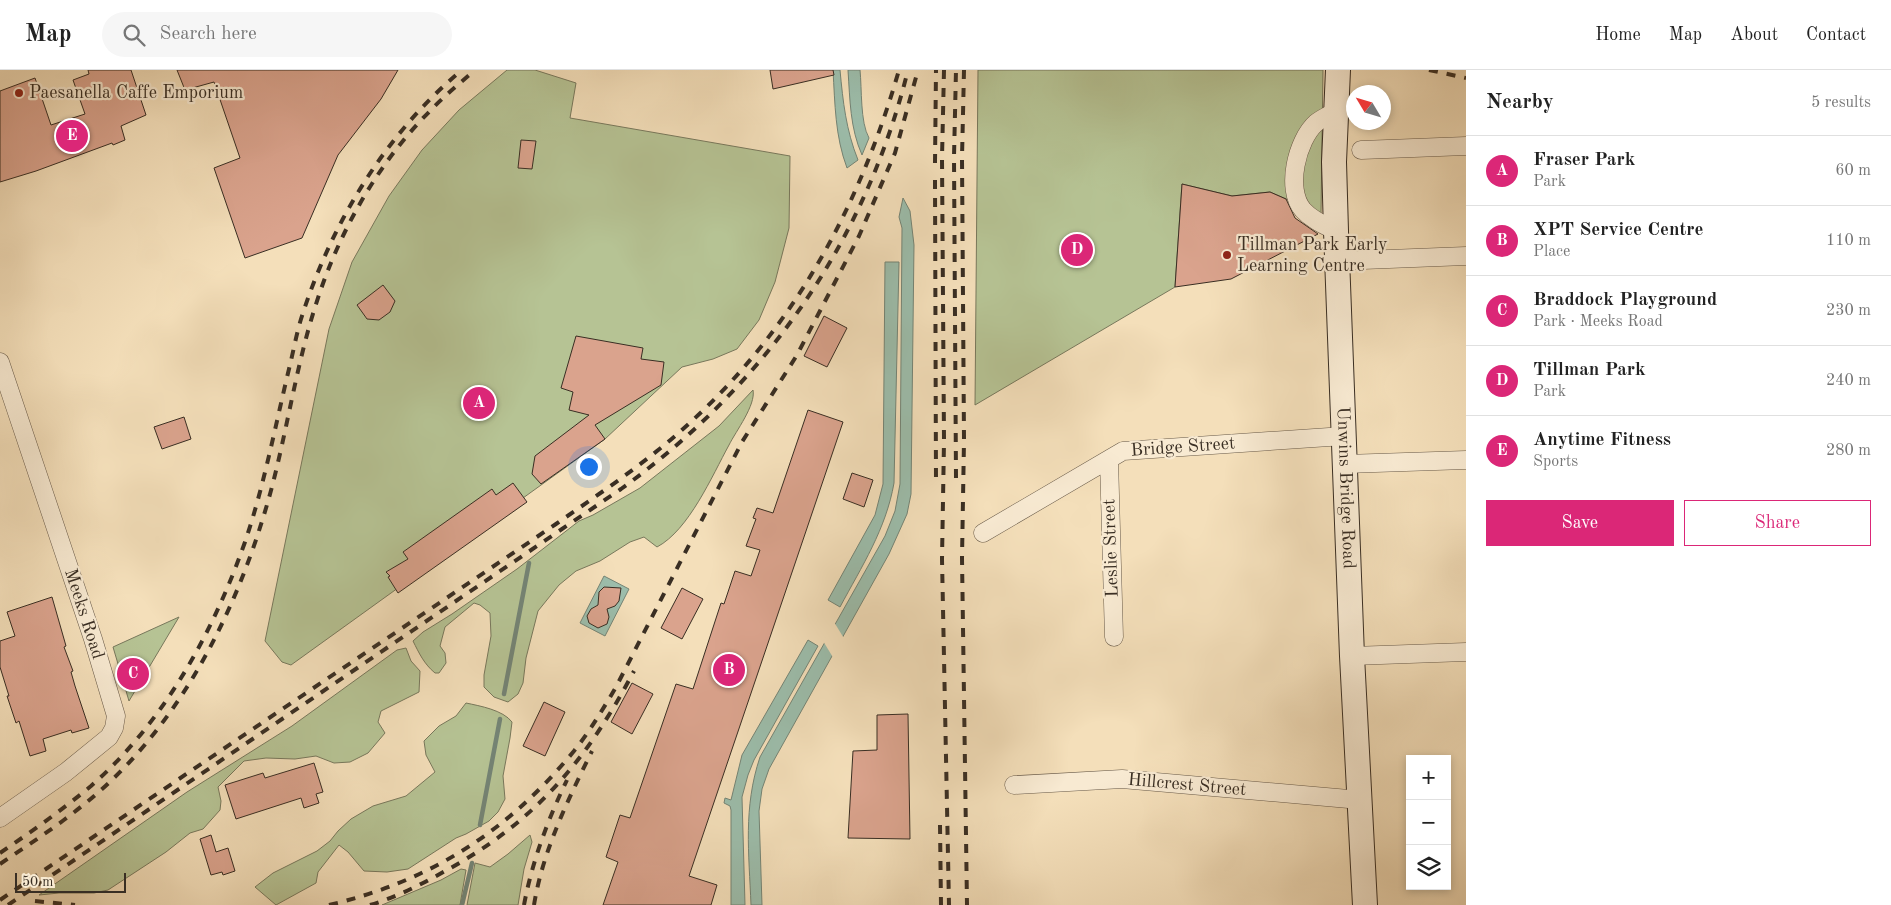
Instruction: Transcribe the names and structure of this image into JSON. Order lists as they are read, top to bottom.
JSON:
{
  "streets": {
    "main road": ["Unwins Bridge Road"],
    "street": [
      "Bridge Street",
      "Leslie Street",
      "Meeks Road",
      "Hillcrest Street"
    ]
  },
  "crossings": [
    ["Bridge Street", "Unwins Bridge Road"],
    ["Bridge Street", "Leslie Street"],
    ["Unwins Bridge Road", "Hillcrest Street"]
  ],
  "places": ["Paesanella Caffe Emporium", "Tillman Park Early Learning Centre"],
  "scale_bar": "50 m",
  "north": "top left",
  "page": {
    "header": "Map",
    "search": "Search here",
    "nav": [
      "Home",
      "Map",
      "About",
      "Contact"
    ],
    "heading": ["Nearby", "5 results"],
    "pins": [
      "E",
      "D",
      "A",
      "B",
      "C"
    ],
    "list": [
      {
        "mark": "A",
        "name": "Fraser Park",
        "note": "Park",
        "value": "60 m"
      },
      {
        "mark": "B",
        "name": "XPT Service Centre",
        "note": "Place",
        "value": "110 m"
      },
      {
        "mark": "C",
        "name": "Braddock Playground",
        "note": "Park · Meeks Road",
        "value": "230 m"
      },
      {
        "mark": "D",
        "name": "Tillman Park",
        "note": "Park",
        "value": "240 m"
      },
      {
        "mark": "E",
        "name": "Anytime Fitness",
        "note": "Sports",
        "value": "280 m"
      }
    ],
    "buttons": ["Save", "Share"],
    "map_buttons": ["+", "−"],
    "scale": "50 m"
  }
}
